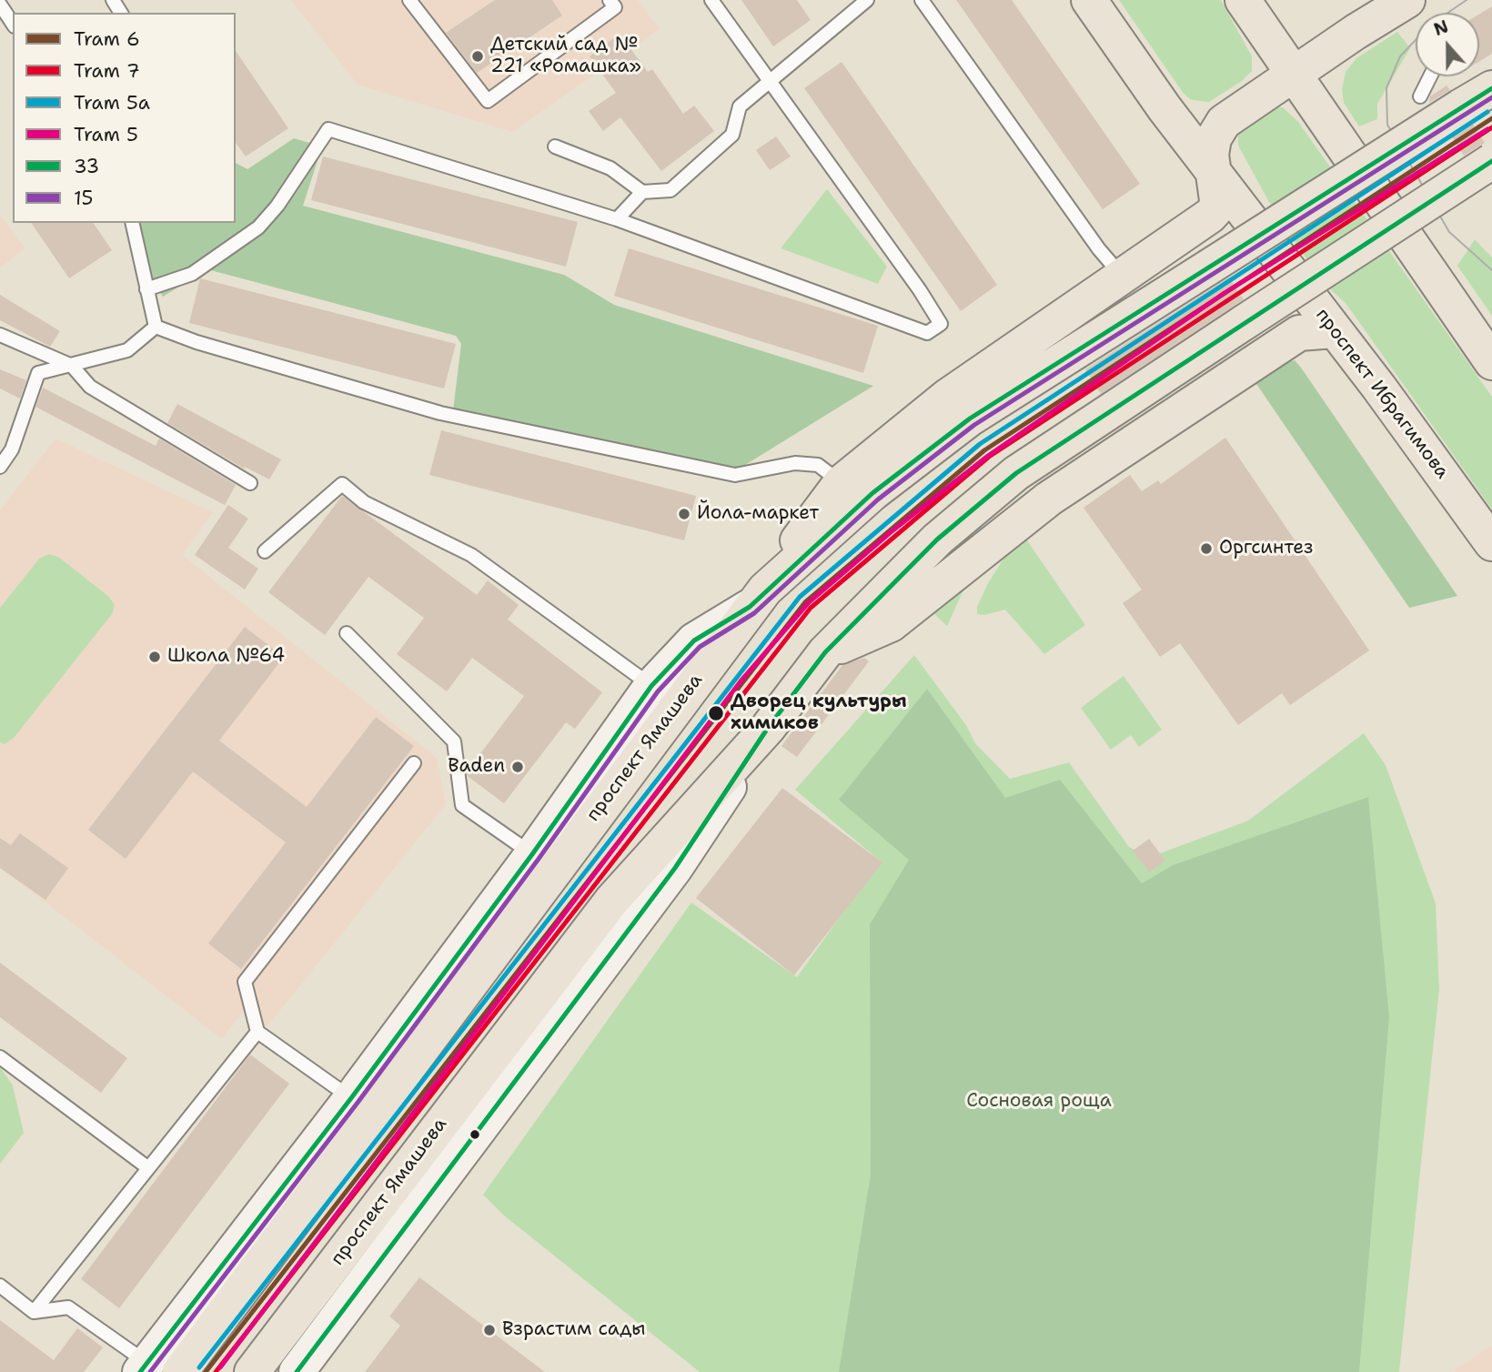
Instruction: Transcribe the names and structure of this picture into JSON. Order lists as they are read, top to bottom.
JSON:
{
  "streets": {
    "main road": ["проспект Ибрагимова", "проспект Ямашева"]
  },
  "parks": ["Сосновая роща"],
  "places": [
    "Детский сад № 221 «Ромашка»",
    "Йола-маркет",
    "Оргсинтез",
    "Школа №64",
    "Дворец культуры химиков",
    "Baden",
    "Взрастим сады"
  ],
  "lines": [
    "transit line 33",
    "transit line 15",
    "tram line 5а",
    "tram line 6",
    "tram line 7",
    "tram line 5"
  ],
  "legend": [
    "Tram 6",
    "Tram 7",
    "Tram 5а",
    "Tram 5",
    "33",
    "15"
  ],
  "north": "top"
}
